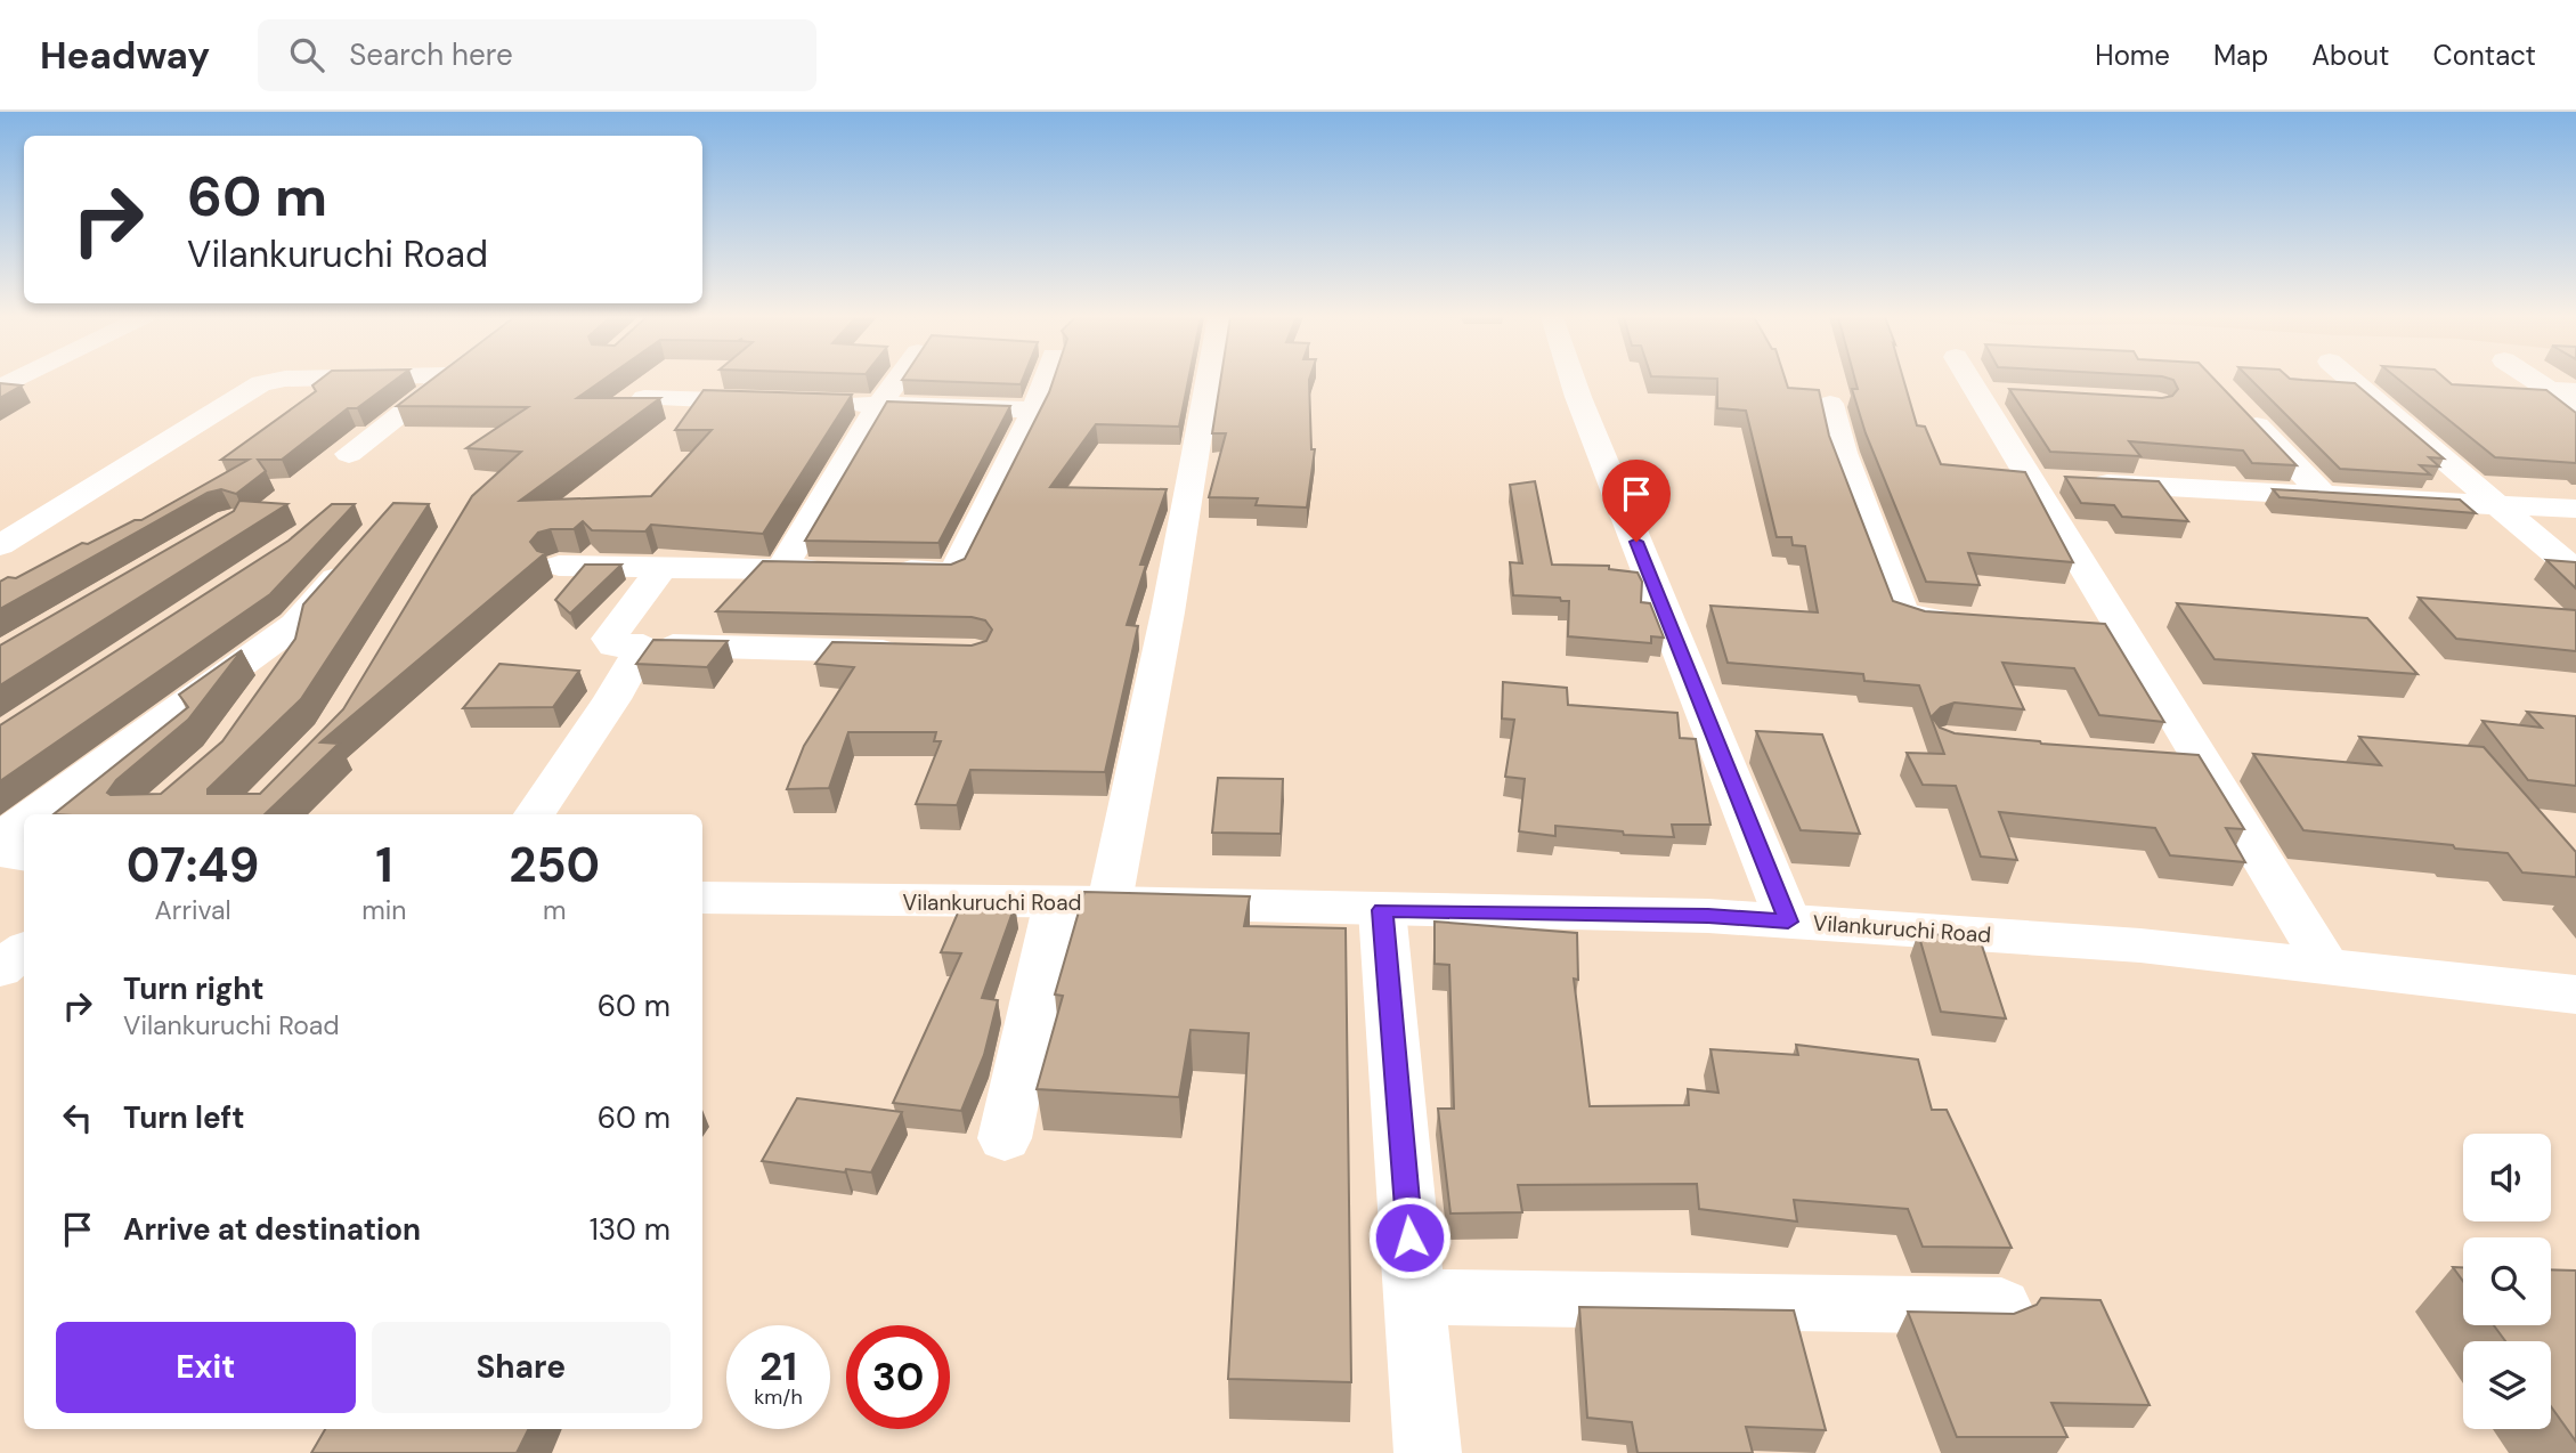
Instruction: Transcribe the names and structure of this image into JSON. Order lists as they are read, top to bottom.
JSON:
{
  "streets": {
    "main road": ["Vilankuruchi Road"]
  },
  "page": {
    "header": "Headway",
    "search": "Search here",
    "nav": [
      "Home",
      "Map",
      "About",
      "Contact"
    ],
    "turn": ["60 m", "Vilankuruchi Road"],
    "eta": [
      "07:49",
      "Arrival",
      "1",
      "min",
      "250",
      "m"
    ],
    "list": [
      {
        "name": "Turn right",
        "note": "Vilankuruchi Road",
        "value": "60 m"
      },
      {
        "name": "Turn left",
        "value": "60 m"
      },
      {
        "name": "Arrive at destination",
        "value": "130 m"
      }
    ],
    "buttons": ["Exit", "Share"],
    "speed": "21 km/h",
    "limit": "30"
  }
}
